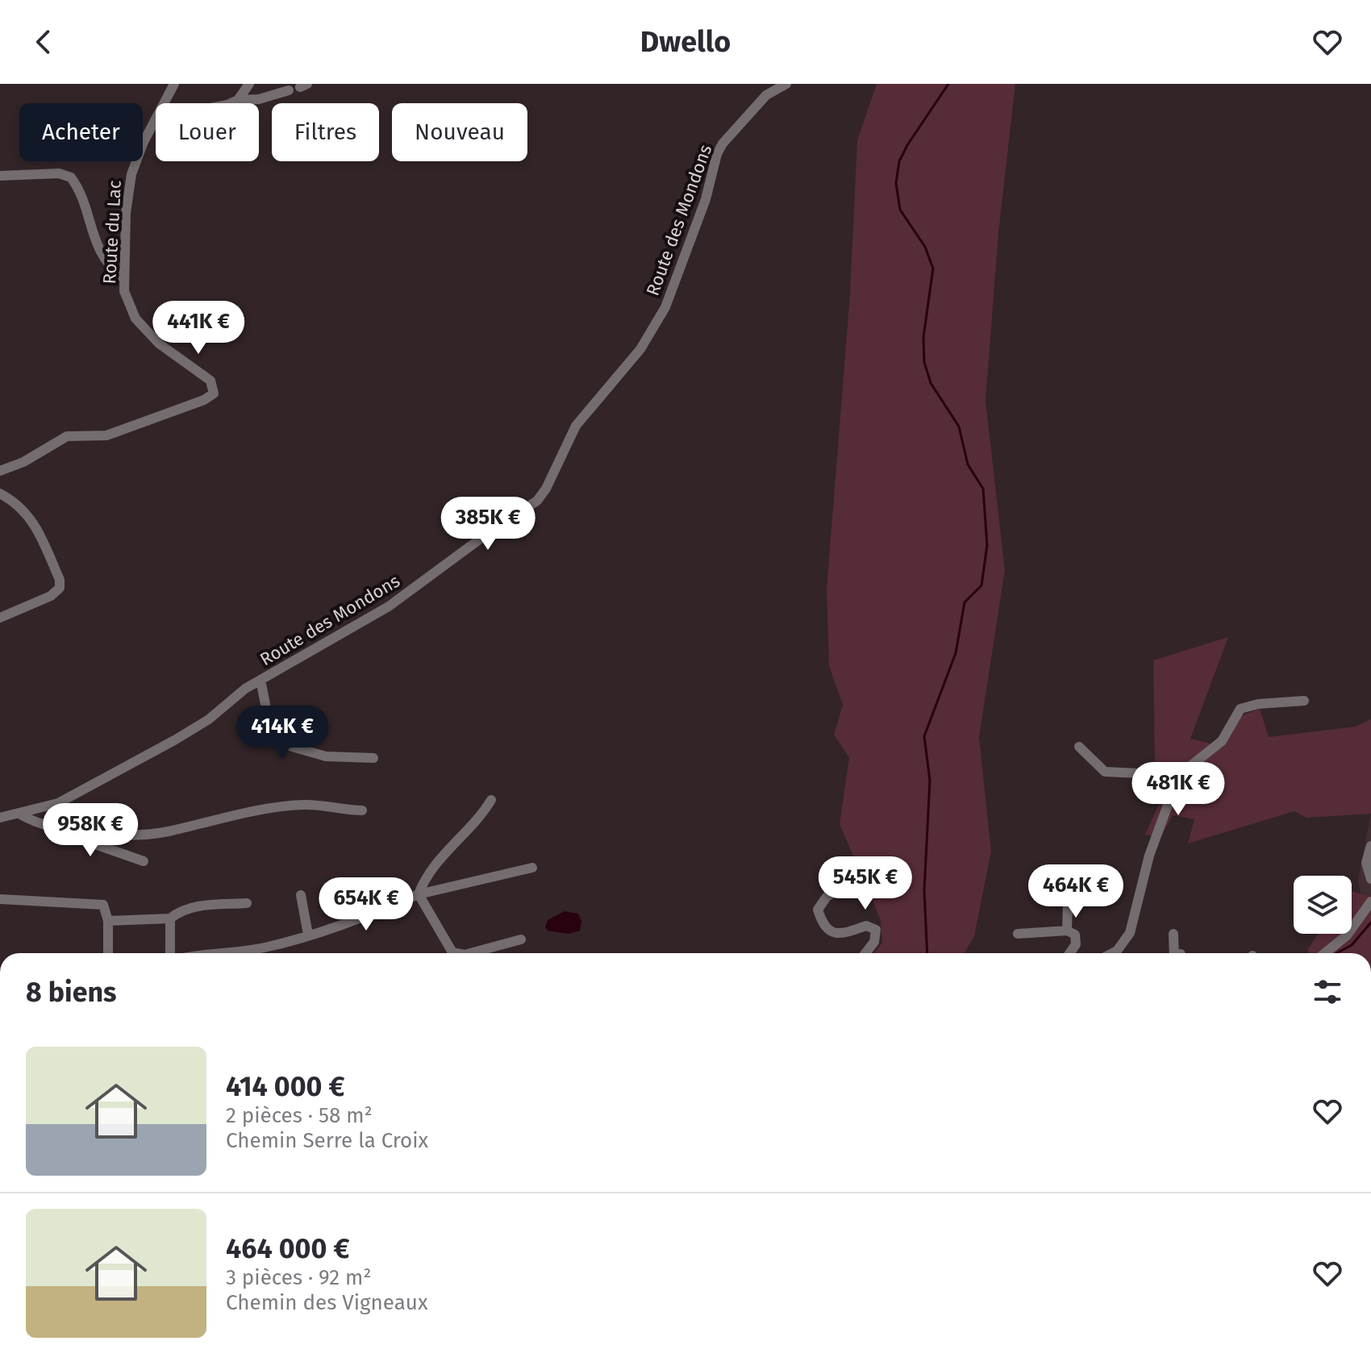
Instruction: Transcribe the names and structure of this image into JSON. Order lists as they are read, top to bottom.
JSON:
{
  "streets": {
    "street": ["Route des Mondons", "Route du Lac"]
  },
  "page": {
    "header": "Dwello",
    "chip": [
      "Acheter",
      "Louer",
      "Filtres",
      "Nouveau"
    ],
    "price": [
      "441K €",
      "385K €",
      "414K €",
      "481K €",
      "958K €",
      "545K €",
      "464K €",
      "654K €"
    ],
    "heading": "8 biens",
    "list": [
      {
        "name": "414 000 €",
        "note": "2 pièces · 58 m² · Chemin Serre la Croix"
      },
      {
        "name": "464 000 €",
        "note": "3 pièces · 92 m² · Chemin des Vigneaux"
      }
    ]
  }
}
